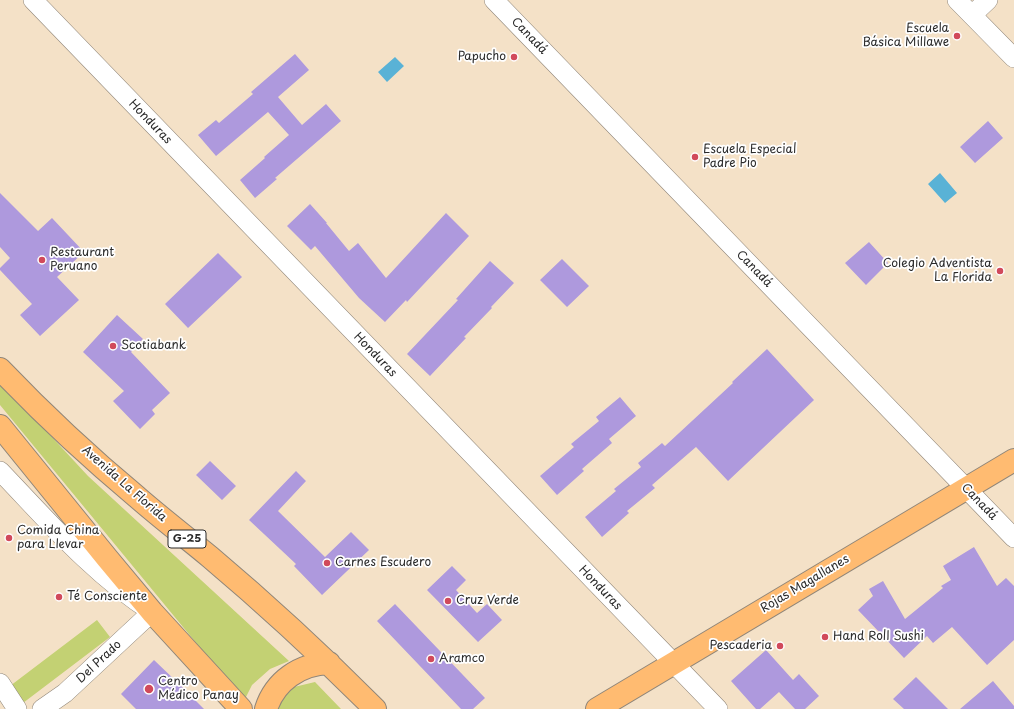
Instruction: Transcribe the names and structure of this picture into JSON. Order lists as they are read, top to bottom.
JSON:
{
  "streets": {
    "main road": ["Avenida La Florida", "G-25", "Rojas Magallanes"],
    "street": ["Canadá", "Honduras", "Del Prado"]
  },
  "crossings": [
    ["Canadá", "Rojas Magallanes"],
    ["Honduras", "Rojas Magallanes"]
  ],
  "places": [
    "Escuela Básica Millawe",
    "Papucho",
    "Escuela Especial Padre Pio",
    "Restaurant Peruano",
    "Colegio Adventista La Florida",
    "Scotiabank",
    "Comida China para Llevar",
    "Carnes Escudero",
    "Té Consciente",
    "Cruz Verde",
    "Hand Roll Sushi",
    "Pescaderia",
    "Aramco",
    "Centro Médico Panay"
  ]
}
